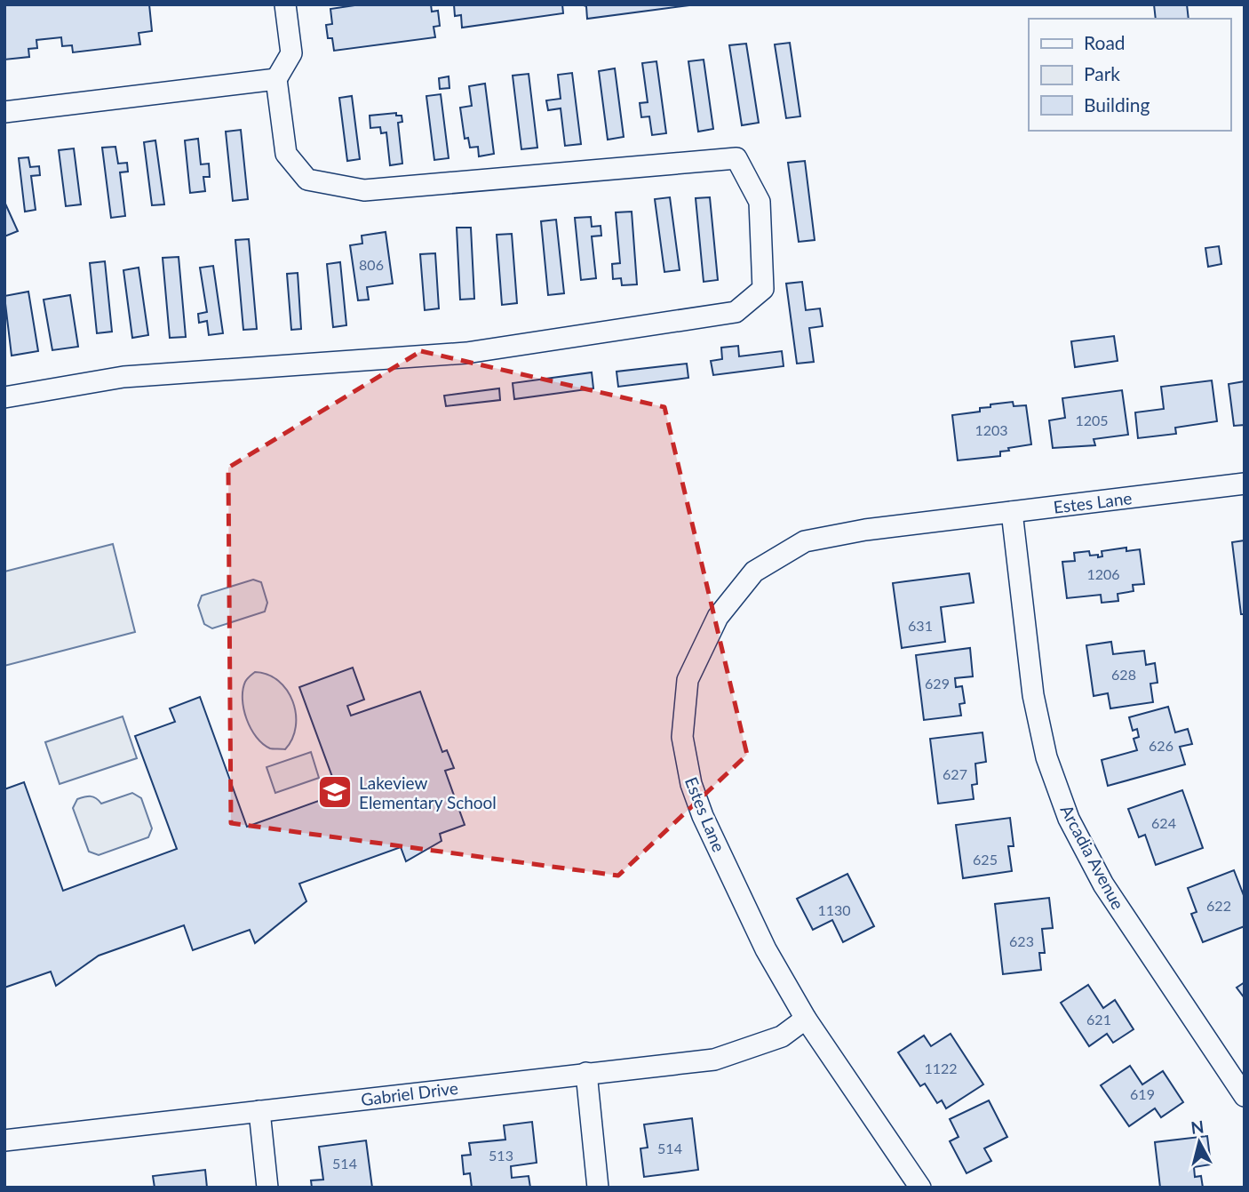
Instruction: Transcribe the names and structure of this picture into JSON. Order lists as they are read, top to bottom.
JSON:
{
  "streets": {
    "street": ["Estes Lane", "Arcadia Avenue", "Gabriel Drive"]
  },
  "crossings": [
    ["Estes Lane", "Arcadia Avenue"],
    ["Estes Lane", "Gabriel Drive"]
  ],
  "places": {
    "school or university": ["Lakeview Elementary School"]
  },
  "house_numbers": [
    "806",
    "1205",
    "1203",
    "1206",
    "631",
    "628",
    "629",
    "626",
    "627",
    "624",
    "625",
    "622",
    "1130",
    "623",
    "621",
    "1122",
    "619",
    "514",
    "513",
    "514"
  ],
  "legend": ["Road", "Park", "Building"],
  "north": "top"
}
